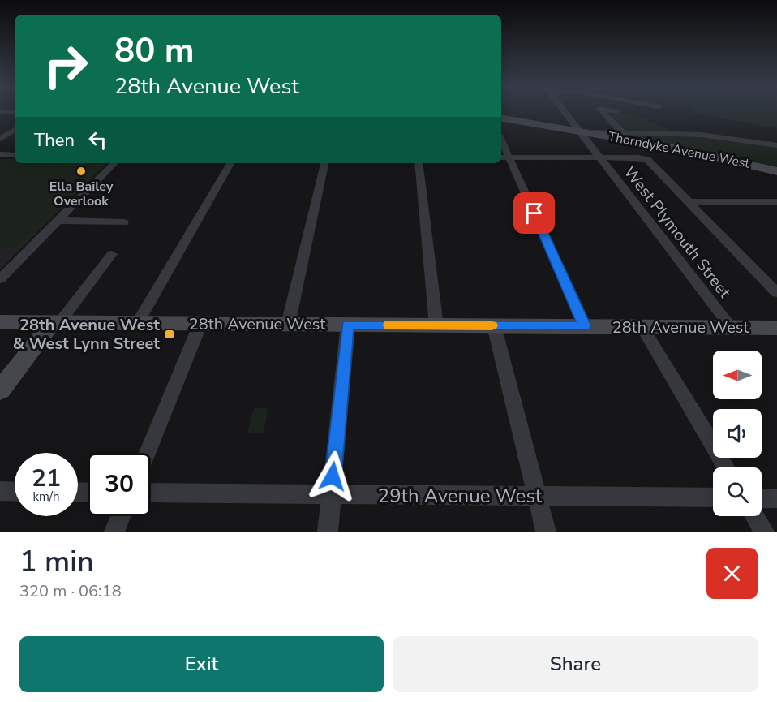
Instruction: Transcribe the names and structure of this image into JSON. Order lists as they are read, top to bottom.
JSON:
{
  "streets": {
    "street": [
      "Thorndyke Avenue West",
      "West Plymouth Street",
      "28th Avenue West",
      "29th Avenue West"
    ]
  },
  "crossings": [
    ["Thorndyke Avenue West", "West Plymouth Street"],
    ["West Plymouth Street", "28th Avenue West"]
  ],
  "places": {
    "other": ["Ella Bailey Overlook"],
    "transit": ["28th Avenue West & West Lynn Street"]
  },
  "north": "left",
  "page": {
    "turn": ["80 m", "28th Avenue West"],
    "then": "Then",
    "speed": "21 km/h",
    "limit": "30",
    "heading": ["1 min", "320 m · 06:18"],
    "buttons": ["Exit", "Share"]
  }
}
